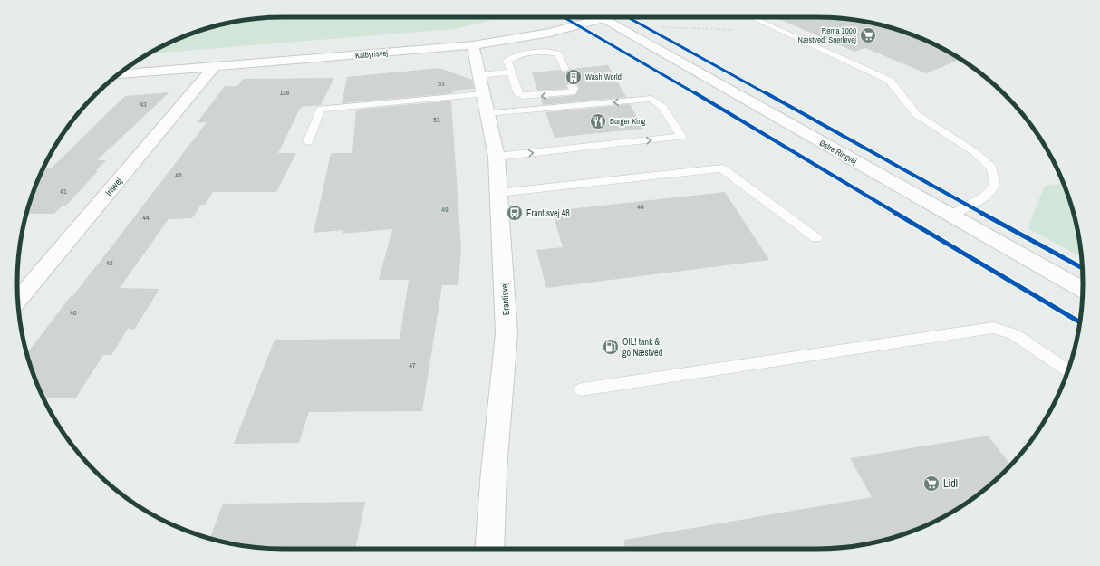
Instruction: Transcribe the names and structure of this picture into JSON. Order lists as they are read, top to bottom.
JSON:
{
  "streets": {
    "street": [
      "Kalbyrisvej",
      "Østre Ringvej",
      "Irisvej",
      "Erantisvej"
    ]
  },
  "crossings": [
    ["Kalbyrisvej", "Østre Ringvej"],
    ["Kalbyrisvej", "Irisvej"],
    ["Kalbyrisvej", "Erantisvej"]
  ],
  "places": {
    "supermarket": ["Rema 1000 Næstved, Snerlevej", "Lidl"],
    "building": ["Wash World"],
    "restaurant": ["Burger King"],
    "bus stop": ["Erantisvej 48"],
    "fuel station": ["OIL! tank & go Næstved"]
  },
  "house_numbers": [
    "53",
    "118",
    "43",
    "51",
    "46",
    "41",
    "48",
    "49",
    "44",
    "42",
    "40",
    "47"
  ]
}
